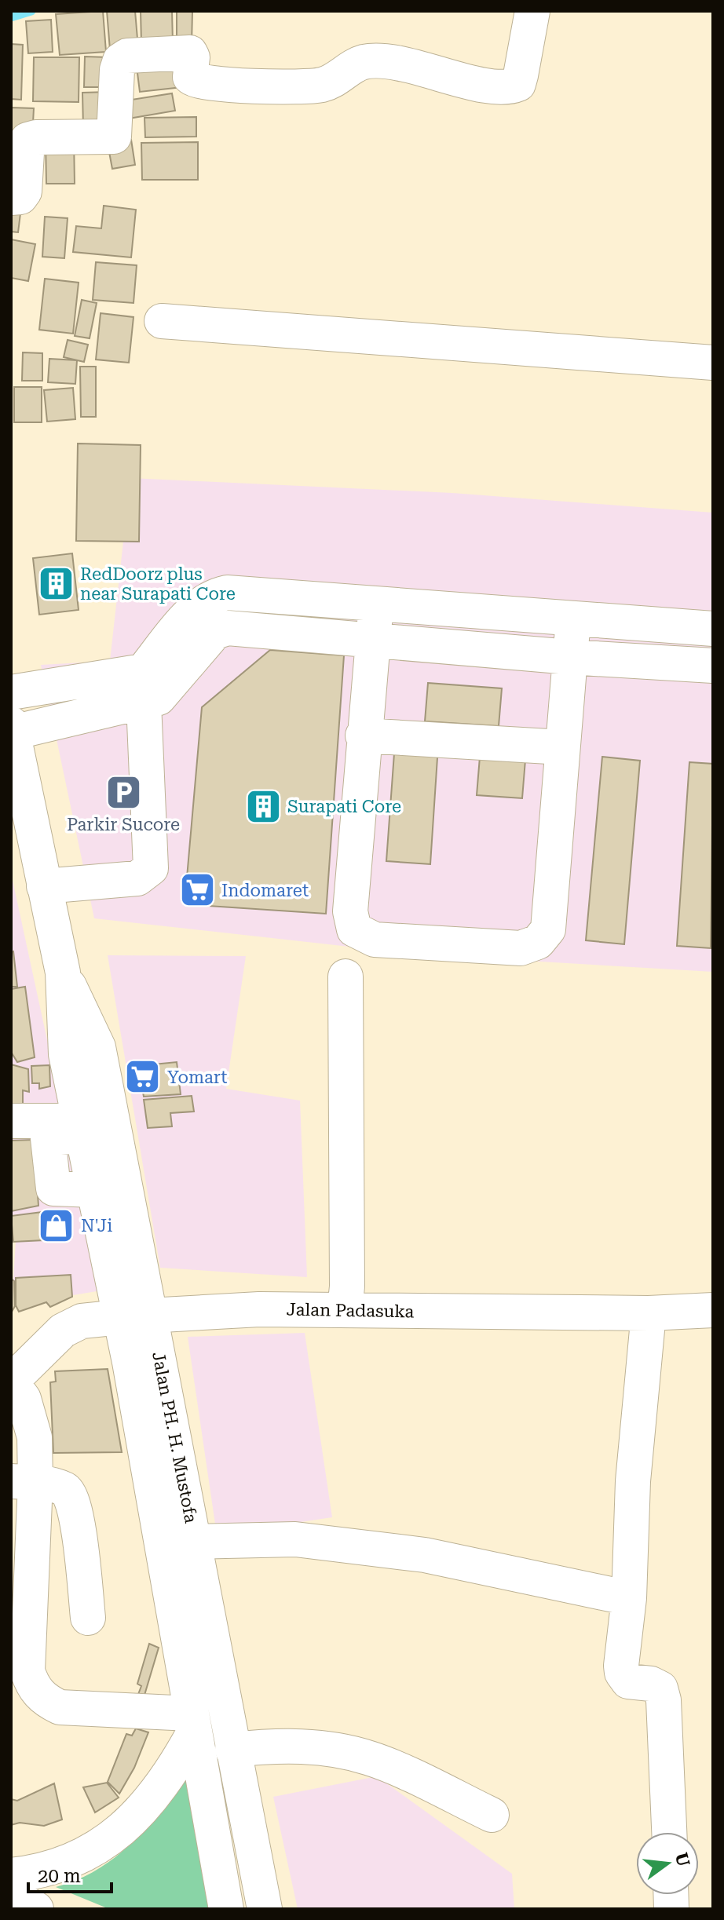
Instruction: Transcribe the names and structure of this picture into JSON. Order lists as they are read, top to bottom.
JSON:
{
  "streets": {
    "main road": ["Jalan Padasuka", "Jalan PH. H. Mustofa"]
  },
  "crossings": [
    ["Jalan Padasuka", "Jalan PH. H. Mustofa"]
  ],
  "places": {
    "building": ["RedDoorz plus near Surapati Core", "Surapati Core"],
    "parking": ["Parkir Sucore"],
    "supermarket": ["Indomaret", "Yomart"],
    "shop": ["N'Ji"]
  },
  "scale_bar": "20 m",
  "north": "right"
}
